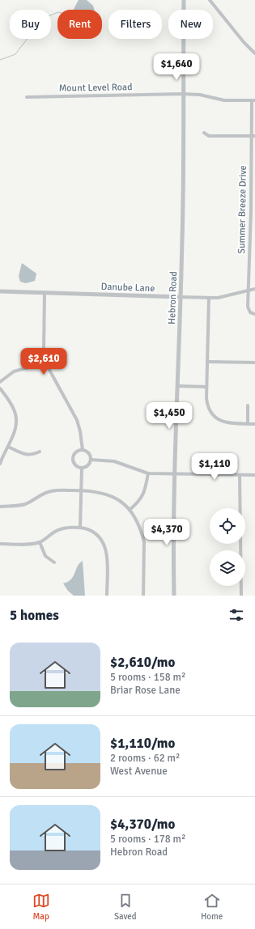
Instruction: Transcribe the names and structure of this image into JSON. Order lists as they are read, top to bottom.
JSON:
{
  "streets": {
    "street": [
      "Mount Level Road",
      "Summer Breeze Drive",
      "Danube Lane",
      "Hebron Road"
    ]
  },
  "crossings": [
    ["Mount Level Road", "Summer Breeze Drive"],
    ["Mount Level Road", "Hebron Road"],
    ["Summer Breeze Drive", "Danube Lane"],
    ["Danube Lane", "Hebron Road"]
  ],
  "page": {
    "chip": [
      "Buy",
      "Rent",
      "Filters",
      "New"
    ],
    "price": [
      "$1,640",
      "$2,610",
      "$1,450",
      "$1,110",
      "$4,370"
    ],
    "heading": "5 homes",
    "list": [
      {
        "name": "$2,610/mo",
        "note": "5 rooms · 158 m² · Briar Rose Lane"
      },
      {
        "name": "$1,110/mo",
        "note": "2 rooms · 62 m² · West Avenue"
      },
      {
        "name": "$4,370/mo",
        "note": "5 rooms · 178 m² · Hebron Road"
      }
    ],
    "tabs": ["Map", "Saved", "Home"]
  }
}
